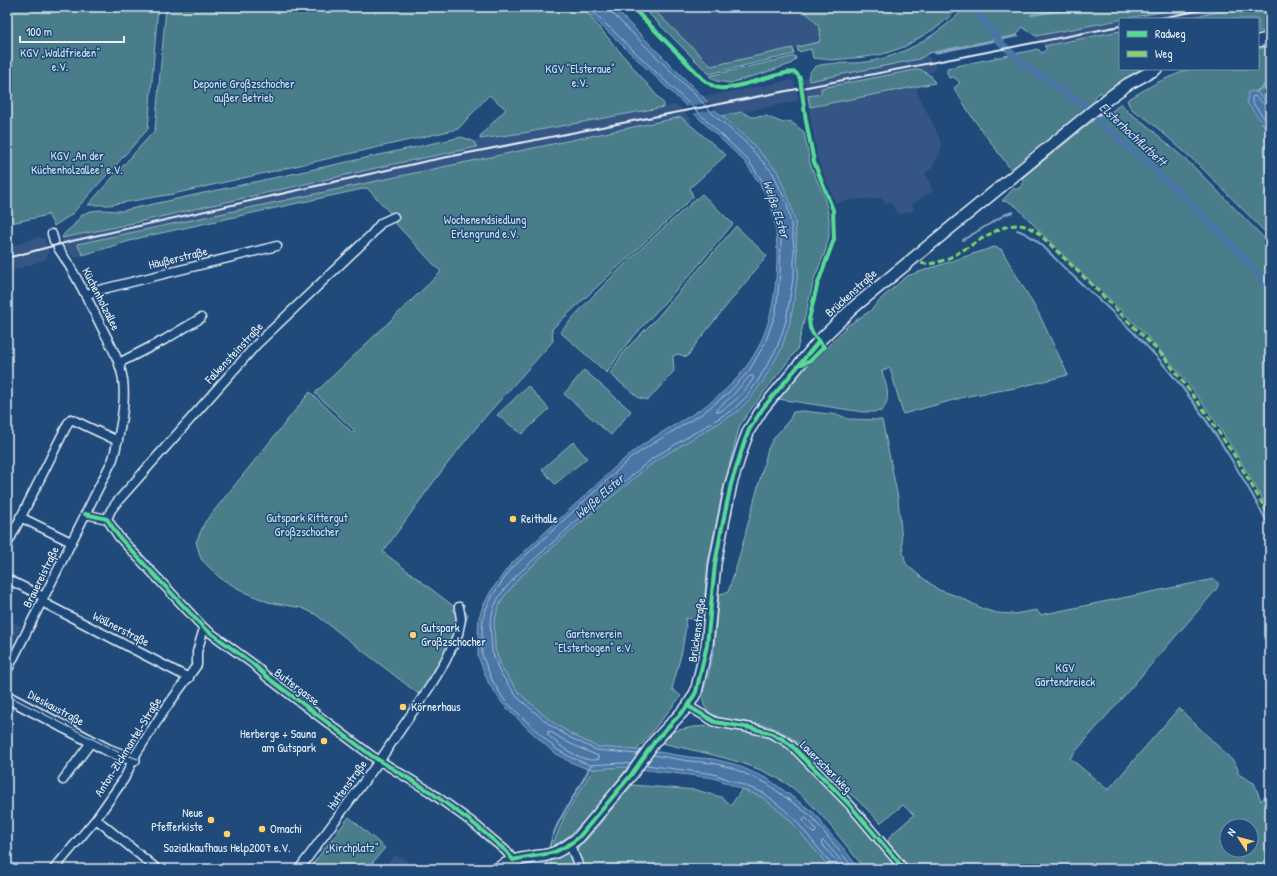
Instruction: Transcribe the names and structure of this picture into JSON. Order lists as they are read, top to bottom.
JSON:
{
  "streets": {
    "main road": ["Brückenstraße", "Dieskaustraße"],
    "street": [
      "Häußerstraße",
      "Küchenholzallee",
      "Falkensteinstraße",
      "Brauereistraße",
      "Wöllnerstraße",
      "Buttergasse",
      "Anton-Zickmantel-Straße",
      "Lauerscher Weg",
      "Huttenstraße"
    ]
  },
  "crossings": [
    ["Häußerstraße", "Küchenholzallee"],
    ["Brückenstraße", "Buttergasse"],
    ["Brückenstraße", "Lauerscher Weg"],
    ["Küchenholzallee", "Brauereistraße"],
    ["Falkensteinstraße", "Buttergasse"],
    ["Brauereistraße", "Wöllnerstraße"],
    ["Wöllnerstraße", "Anton-Zickmantel-Straße"],
    ["Buttergasse", "Anton-Zickmantel-Straße"],
    ["Buttergasse", "Huttenstraße"],
    ["Dieskaustraße", "Anton-Zickmantel-Straße"]
  ],
  "water": ["Elsterhochflutbett", "Weiße Elster"],
  "parks": [
    "KGV „Waldfrieden“ e.V.",
    "KGV \"Elsteraue\" e.V.",
    "Deponie Großzschocher außer Betrieb",
    "KGV „An der Küchenholzallee“ e.V.",
    "Wochenendsiedlung Erlengrund e.V.",
    "Gutspark Rittergut Großzschocher",
    "Gartenverein \"Elsterbogen\" e.V.",
    "KGV Gärtendreieck",
    "„Kirchplatz“"
  ],
  "places": [
    "Reithalle",
    "Gutspark Großzschocher",
    "Körnerhaus",
    "Herberge + Sauna am Gutspark",
    "Neue Pfefferkiste",
    "Omachi",
    "Sozialkaufhaus Help2007 e.V."
  ],
  "legend": ["Radweg", "Weg"],
  "scale_bar": "100 m",
  "north": "top left"
}
